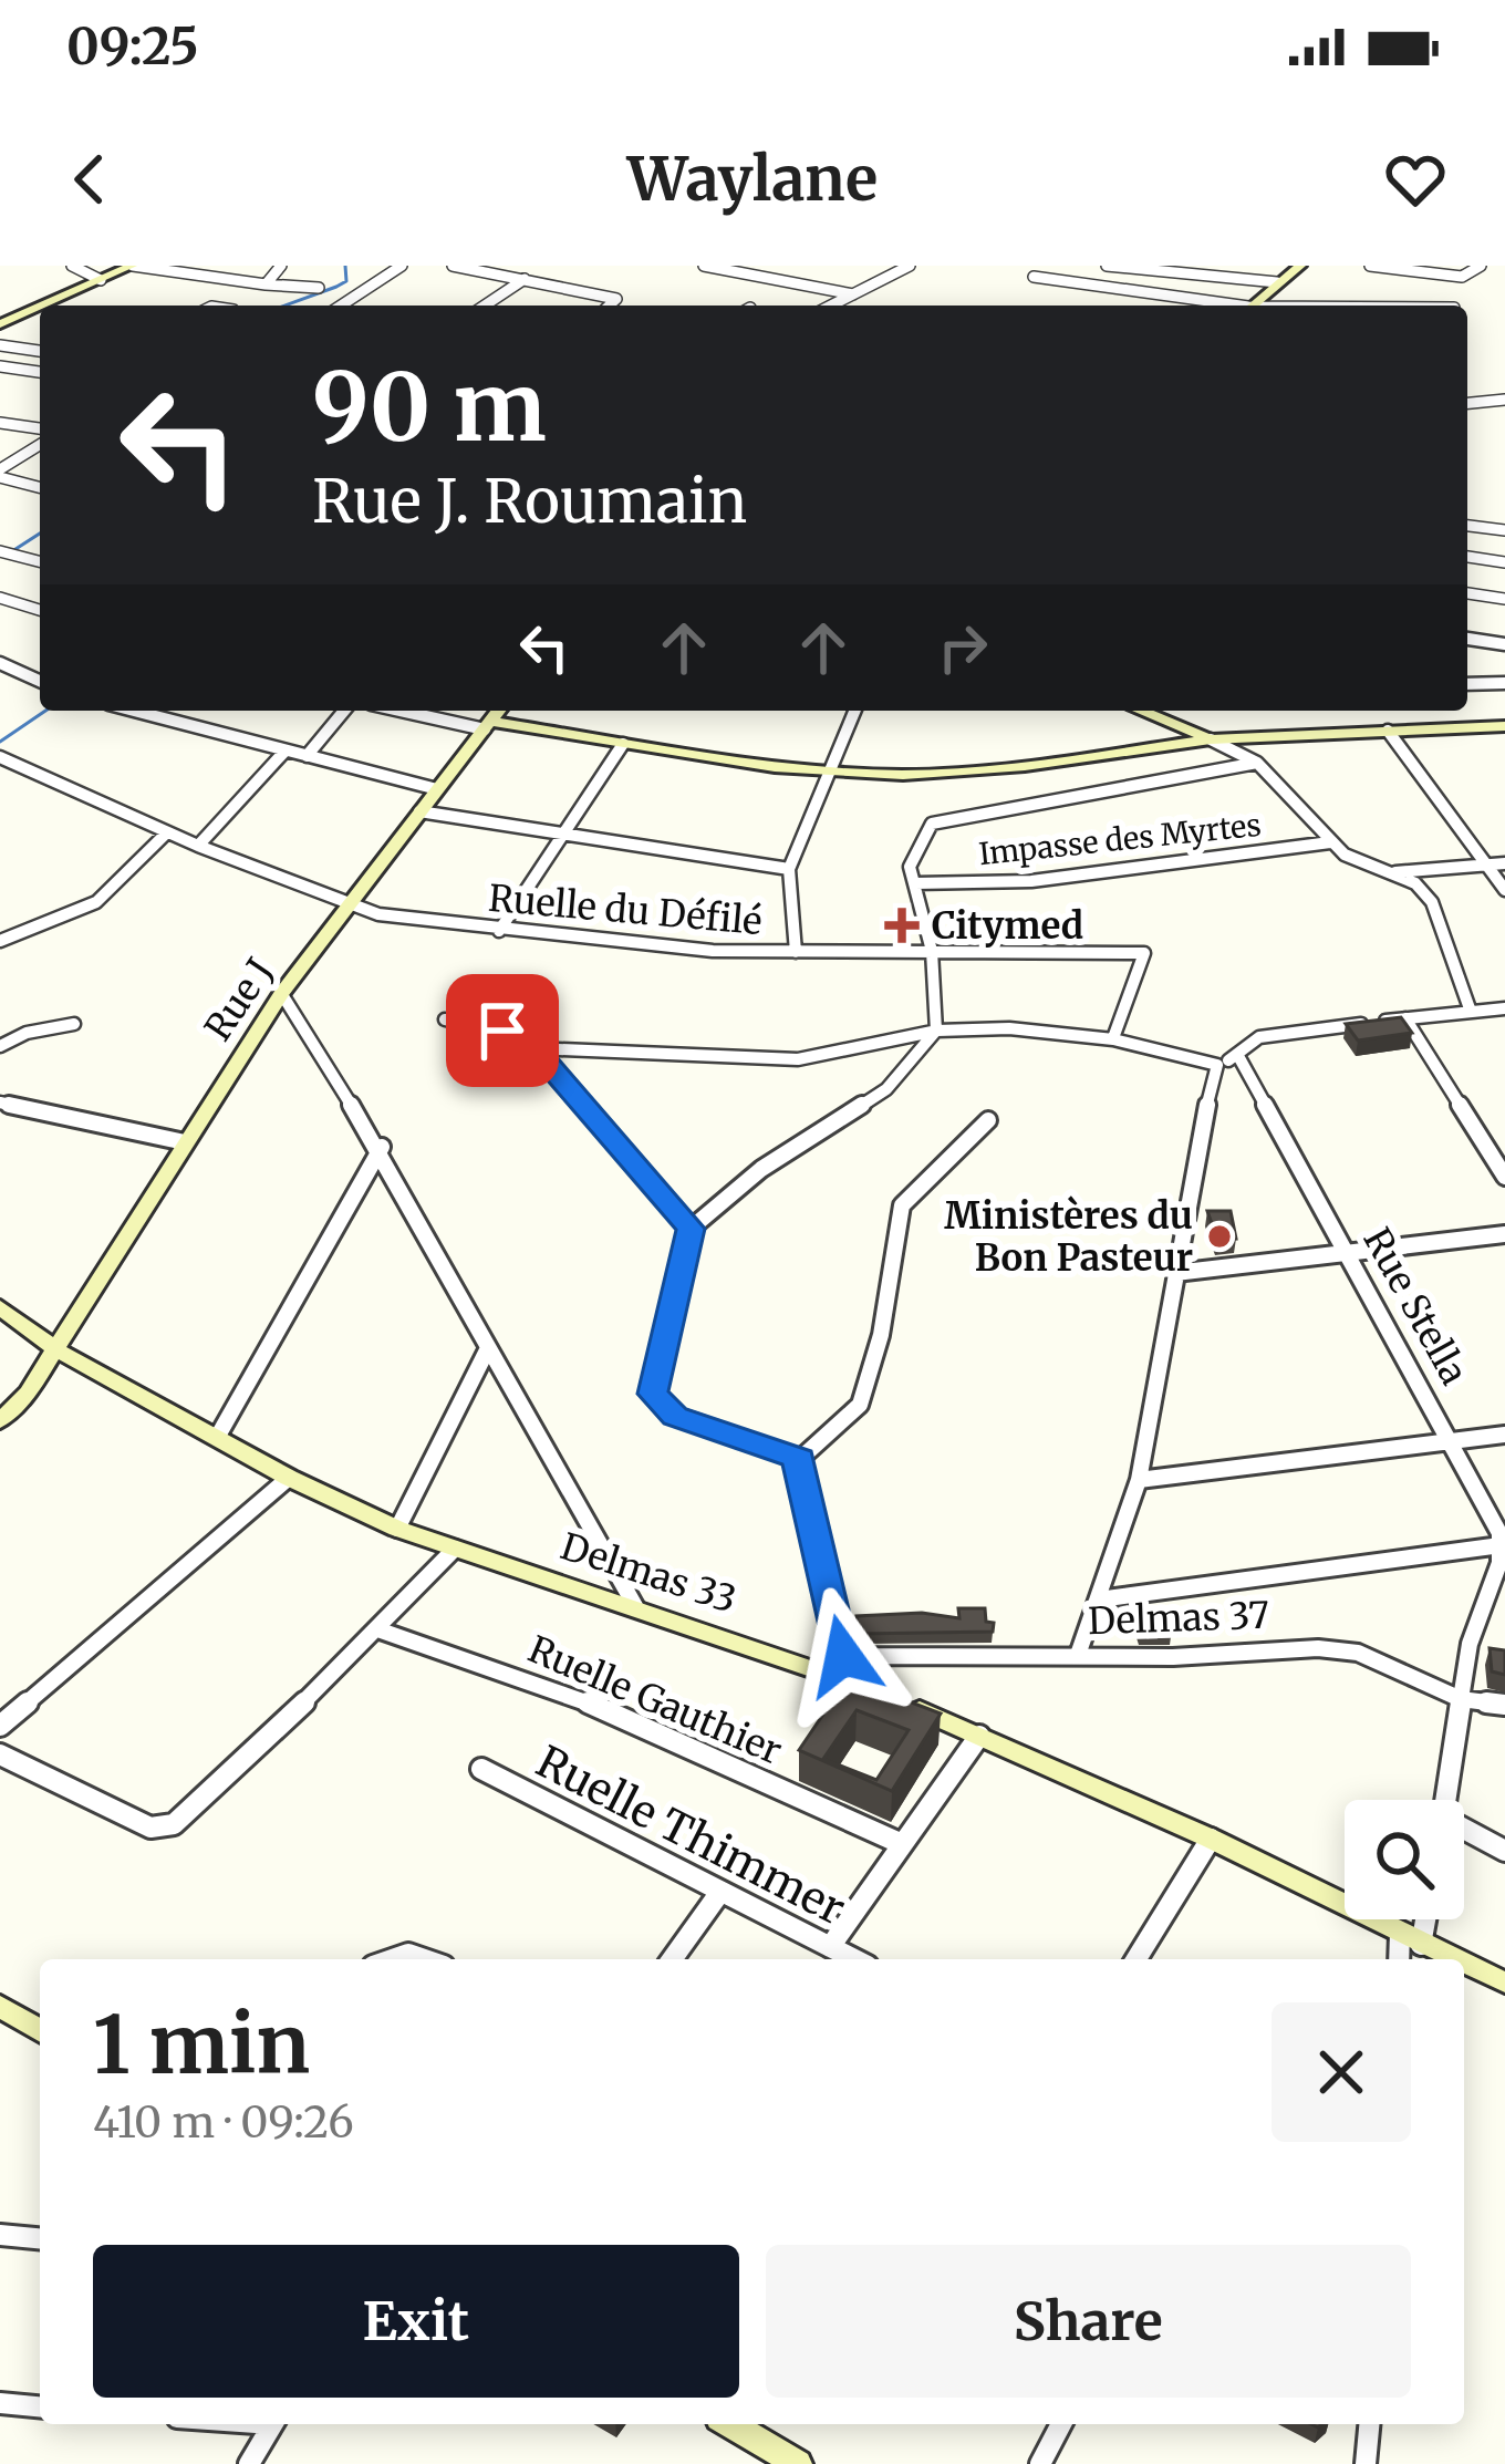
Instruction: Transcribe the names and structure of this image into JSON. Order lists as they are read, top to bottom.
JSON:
{
  "streets": {
    "street": [
      "Impasse des Myrtes",
      "Ruelle du Défilé",
      "Rue J",
      "Rue Stella",
      "Delmas 33",
      "Delmas 37",
      "Ruelle Gauthier",
      "Ruelle Thimmer"
    ]
  },
  "crossings": [
    ["Ruelle du Défilé", "Rue J"],
    ["Rue J", "Delmas 33"],
    ["Delmas 33", "Delmas 37"]
  ],
  "places": {
    "health": ["Citymed"],
    "other": ["Ministères du Bon Pasteur"]
  },
  "page": {
    "status": "09:25",
    "header": "Waylane",
    "turn": ["90 m", "Rue J. Roumain"],
    "heading": ["1 min", "410 m · 09:26"],
    "buttons": ["Exit", "Share"]
  }
}
